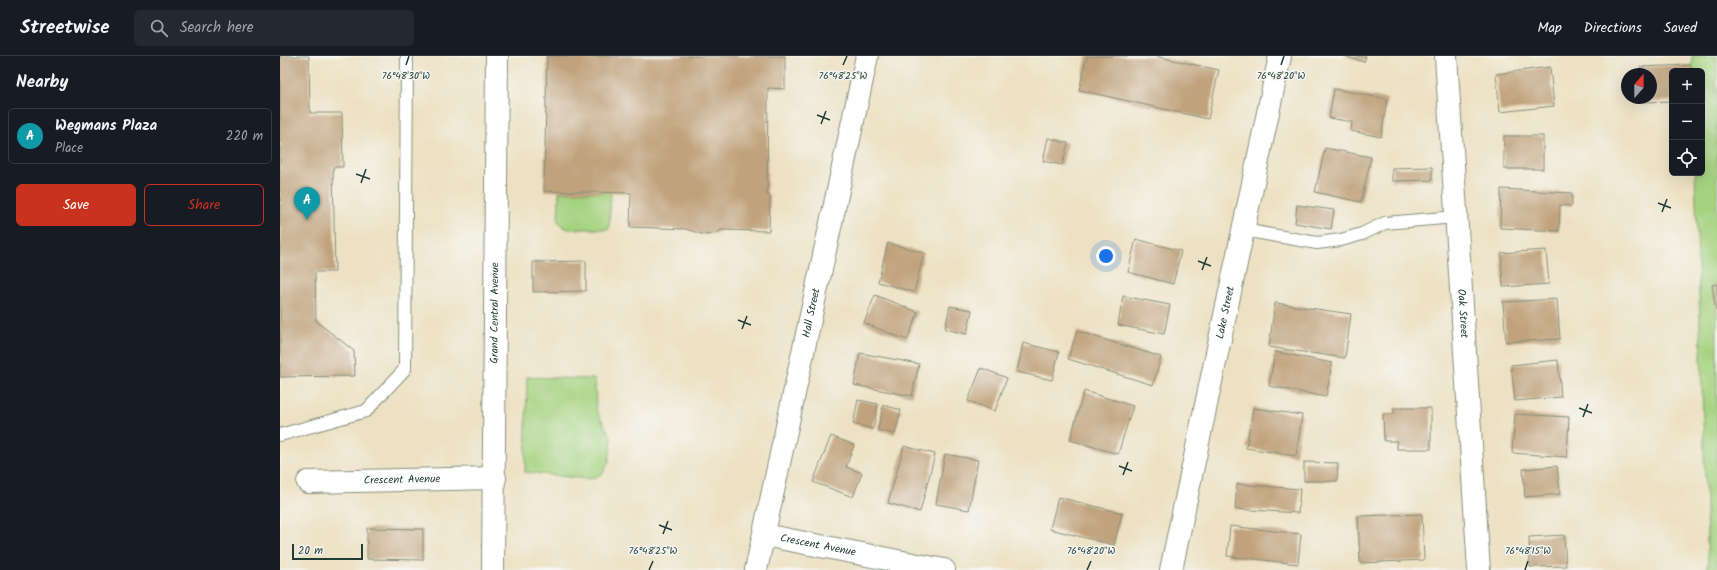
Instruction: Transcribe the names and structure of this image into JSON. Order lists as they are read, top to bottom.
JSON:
{
  "streets": {
    "street": [
      "Grand Central Avenue",
      "Hall Street",
      "Lake Street",
      "Oak Street",
      "Crescent Avenue"
    ]
  },
  "crossings": [
    ["Grand Central Avenue", "Crescent Avenue"],
    ["Hall Street", "Crescent Avenue"]
  ],
  "scale_bar": "20 m",
  "north": "top",
  "page": {
    "header": "Streetwise",
    "search": "Search here",
    "nav": ["Map", "Directions", "Saved"],
    "heading": "Nearby",
    "map_buttons": ["+", "−"],
    "list": [
      {
        "mark": "A",
        "name": "Wegmans Plaza",
        "note": "Place",
        "value": "220 m"
      }
    ],
    "buttons": ["Save", "Share"],
    "pins": "A",
    "scale": "20 m"
  },
  "coordinates": [
    "76°48'20\"W",
    "76°48'30\"W",
    "76°48'25\"W",
    "76°48'15\"W"
  ]
}
